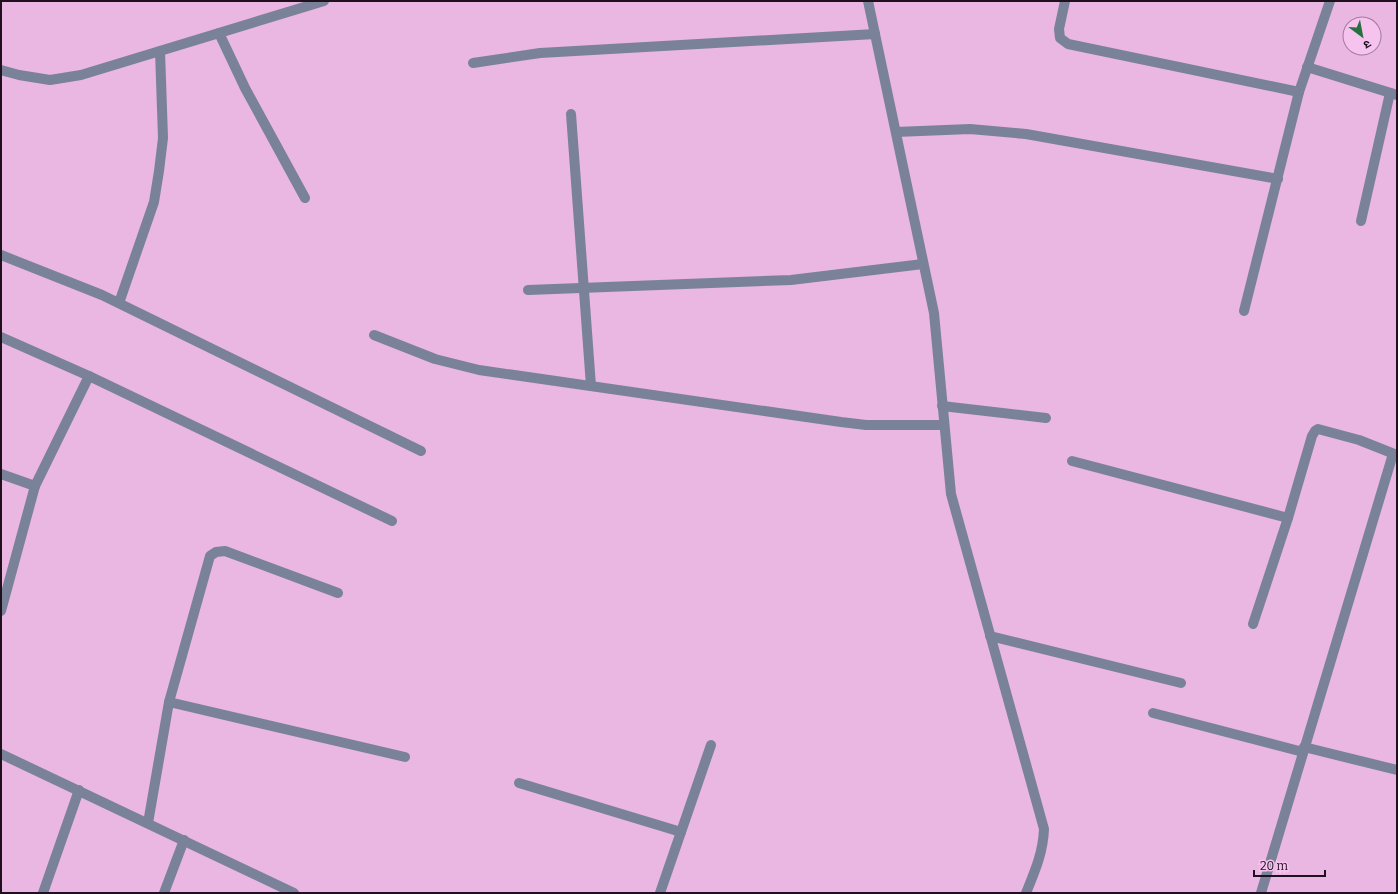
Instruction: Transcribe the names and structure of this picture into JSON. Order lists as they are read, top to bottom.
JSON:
{
  "scale_bar": "20 m",
  "north": "bottom right"
}
